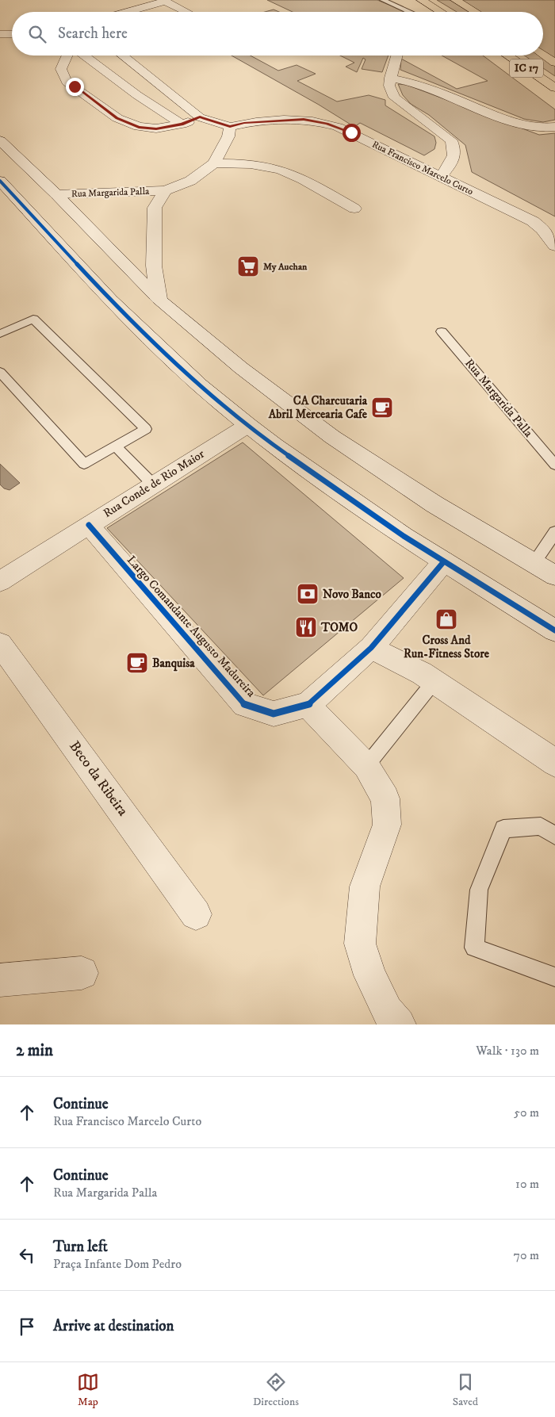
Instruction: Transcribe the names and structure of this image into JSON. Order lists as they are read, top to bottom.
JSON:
{
  "streets": {
    "highway": ["IC 17"],
    "street": [
      "Rua Francisco Marcelo Curto",
      "Rua Margarida Palla",
      "Rua Conde de Rio Maior",
      "Largo Comandante Augusto Madureira",
      "Beco da Ribeira"
    ]
  },
  "crossings": [
    ["Rua Francisco Marcelo Curto", "Rua Margarida Palla"],
    ["Rua Conde de Rio Maior", "Largo Comandante Augusto Madureira"]
  ],
  "places": {
    "supermarket": ["My Auchan"],
    "cafe": ["CA Charcutaria Abril Mercearia Cafe", "Banquisa"],
    "bank": ["Novo Banco"],
    "shop": ["Cross And Run-Fitness Store"],
    "restaurant": ["TOMO"]
  },
  "page": {
    "search": "Search here",
    "heading": ["2 min", "Walk · 130 m"],
    "list": [
      ["Continue", "Rua Francisco Marcelo Curto", "50 m"],
      ["Continue", "Rua Margarida Palla", "10 m"],
      ["Turn left", "Praça Infante Dom Pedro", "70 m"],
      "Arrive at destination"
    ],
    "nav": ["Map", "Directions", "Saved"]
  }
}
